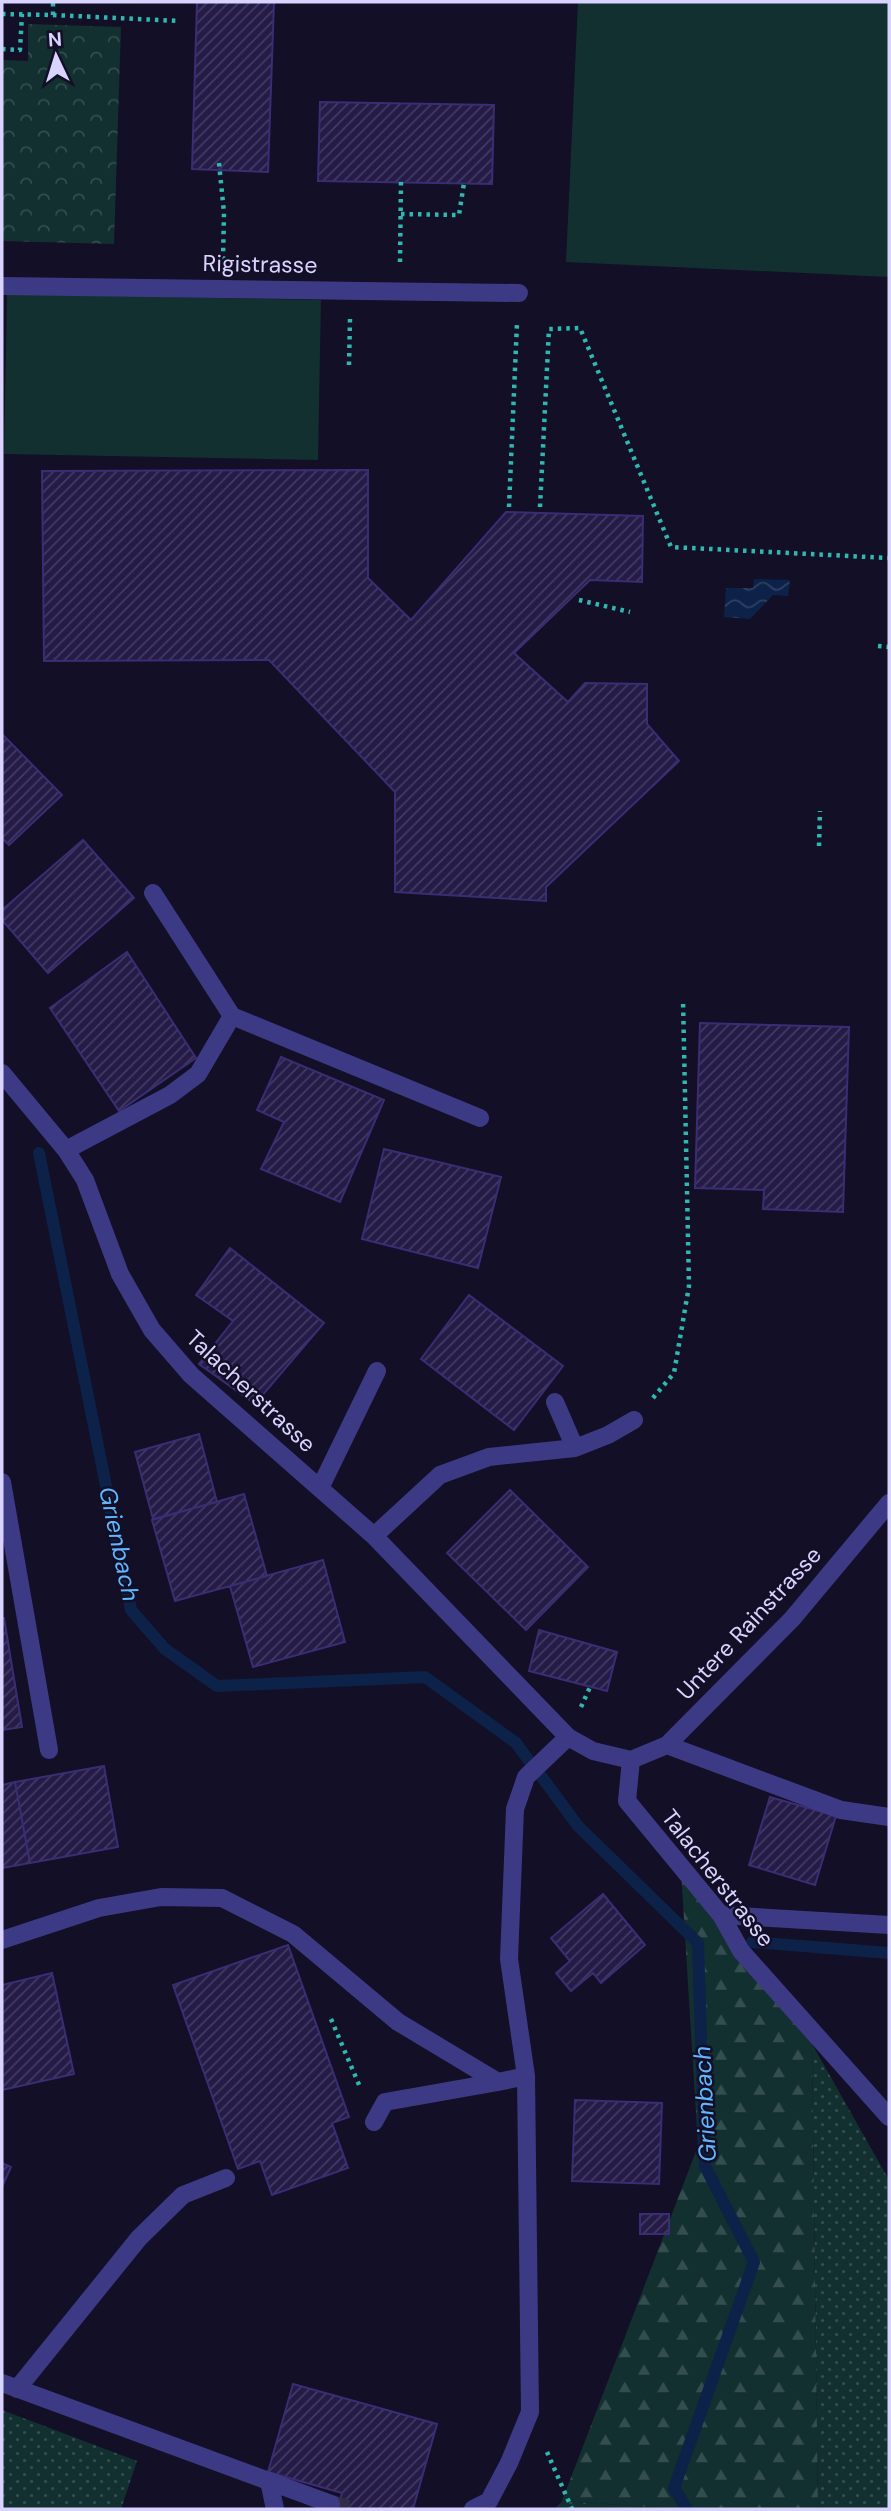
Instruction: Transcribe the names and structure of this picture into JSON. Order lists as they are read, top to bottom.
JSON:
{
  "streets": {
    "street": ["Rigistrasse", "Talacherstrasse", "Untere Rainstrasse"]
  },
  "crossings": [
    ["Talacherstrasse", "Untere Rainstrasse"]
  ],
  "water": ["Grienbach"],
  "north": "top"
}
